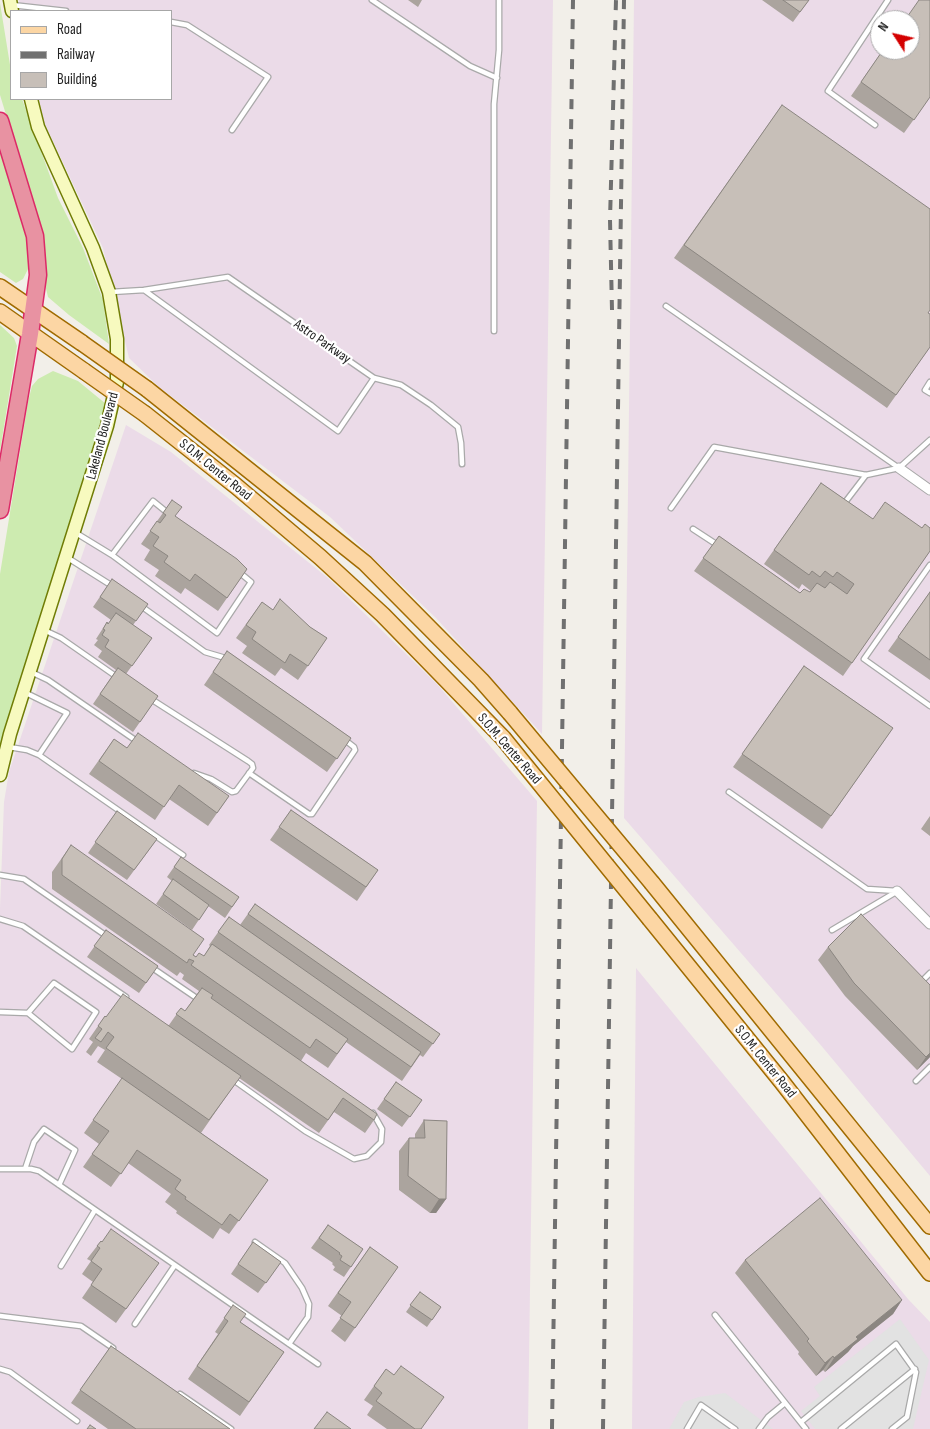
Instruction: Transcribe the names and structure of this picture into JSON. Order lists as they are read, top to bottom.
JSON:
{
  "streets": {
    "main road": ["S.O.M. Center Road"],
    "street": ["Lakeland Boulevard"],
    "lane": ["Astro Parkway"]
  },
  "crossings": [
    ["Astro Parkway", "Lakeland Boulevard"]
  ],
  "legend": ["Road", "Railway", "Building"],
  "north": "top left"
}
